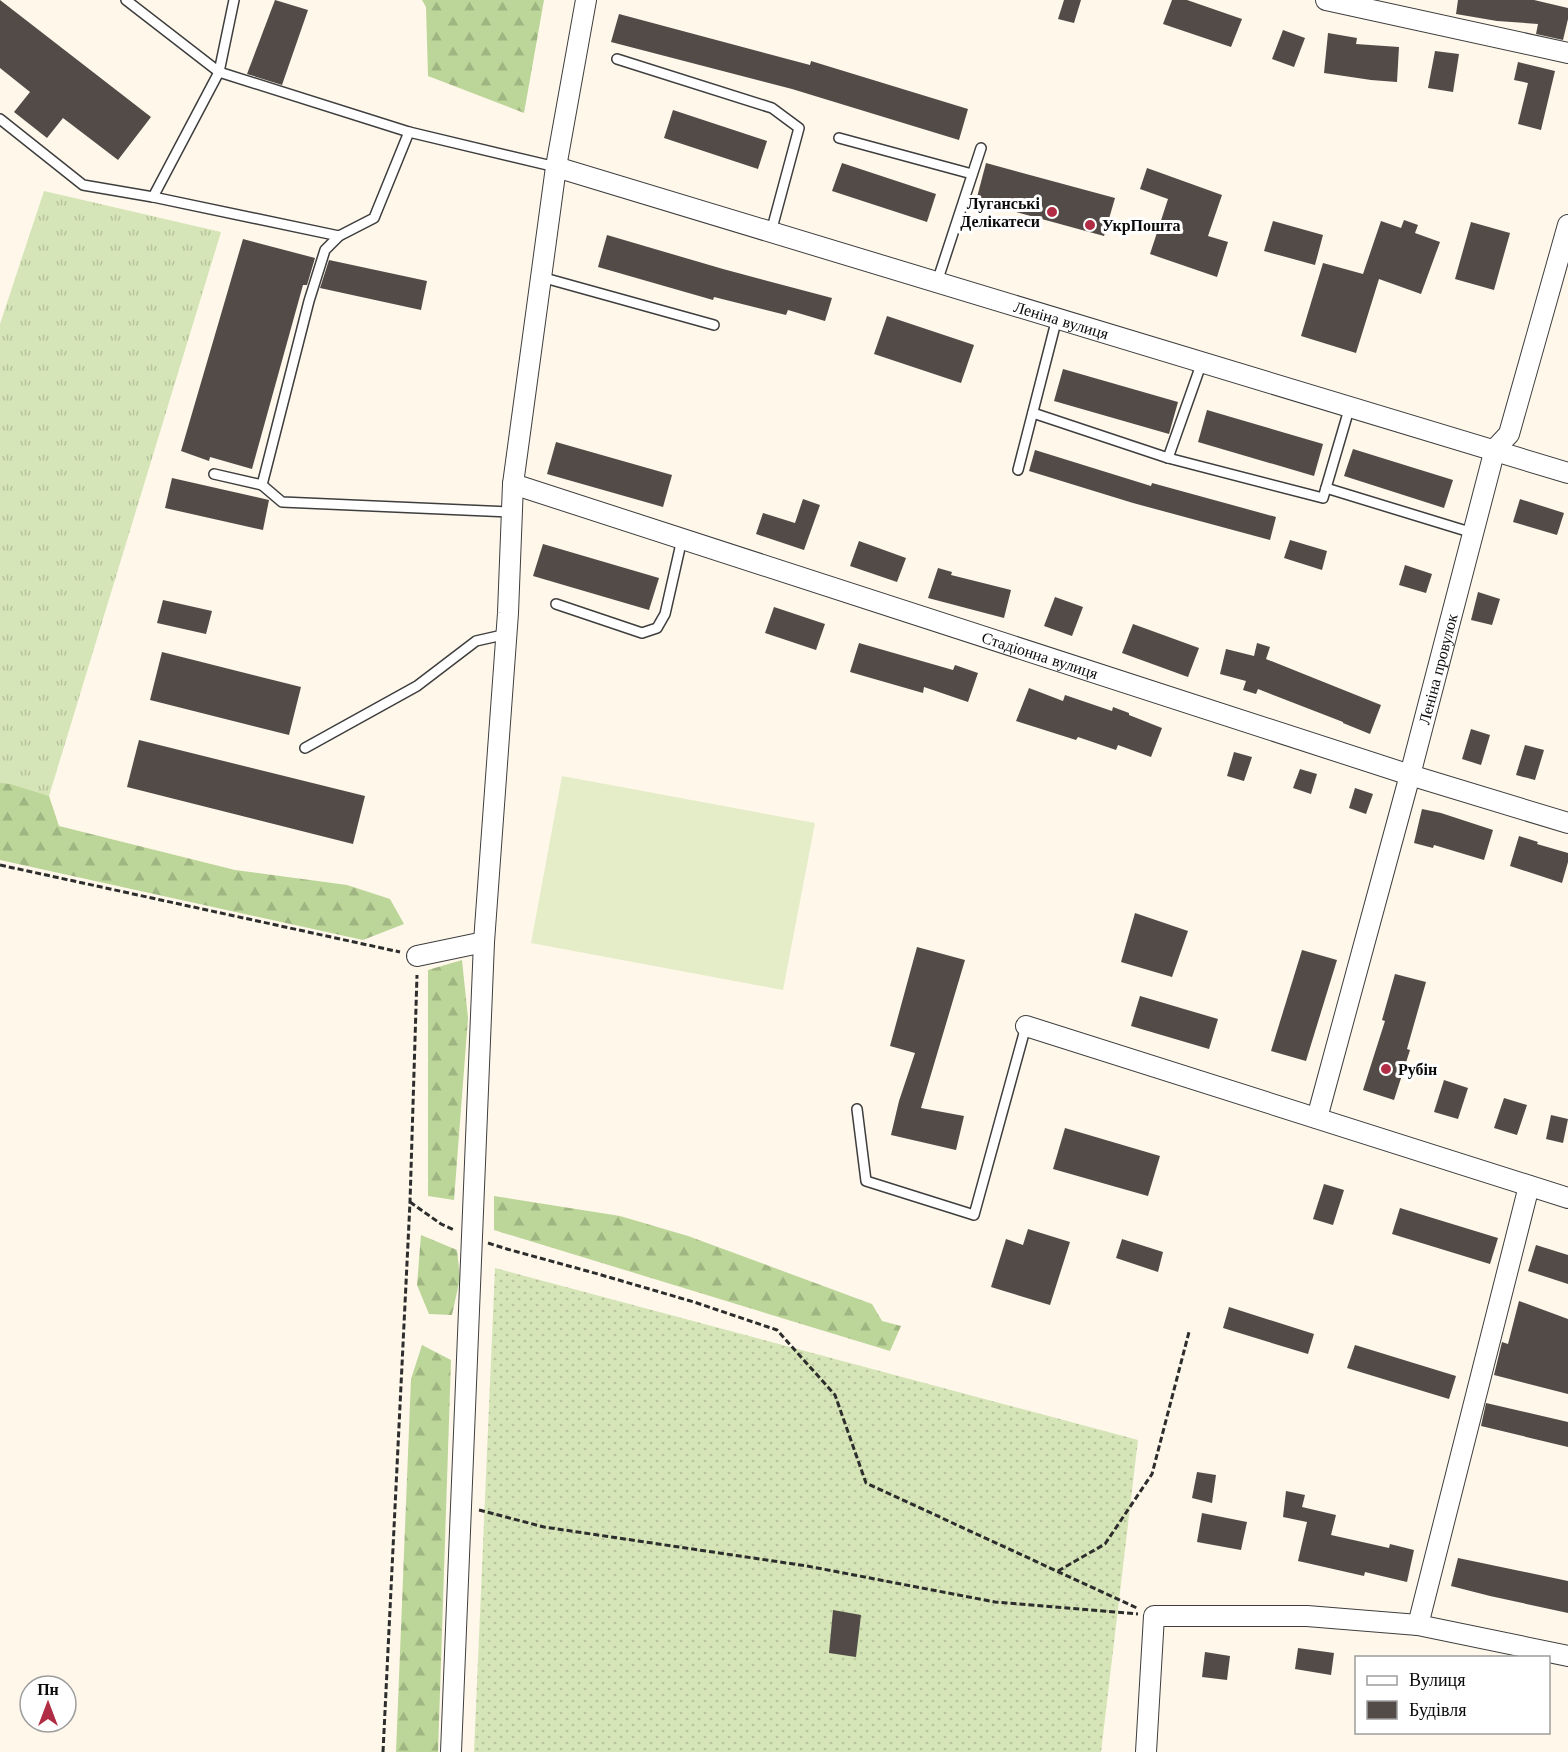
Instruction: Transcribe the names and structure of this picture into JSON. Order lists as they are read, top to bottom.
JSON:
{
  "streets": {
    "street": ["Леніна вулиця", "Стадіонна вулиця", "Леніна провулок"]
  },
  "crossings": [
    ["Леніна вулиця", "Леніна провулок"],
    ["Стадіонна вулиця", "Леніна провулок"]
  ],
  "places": ["Луганські Делікатеси", "УкрПошта", "Рубін"],
  "legend": ["Вулиця", "Будівля"],
  "north": "top"
}
